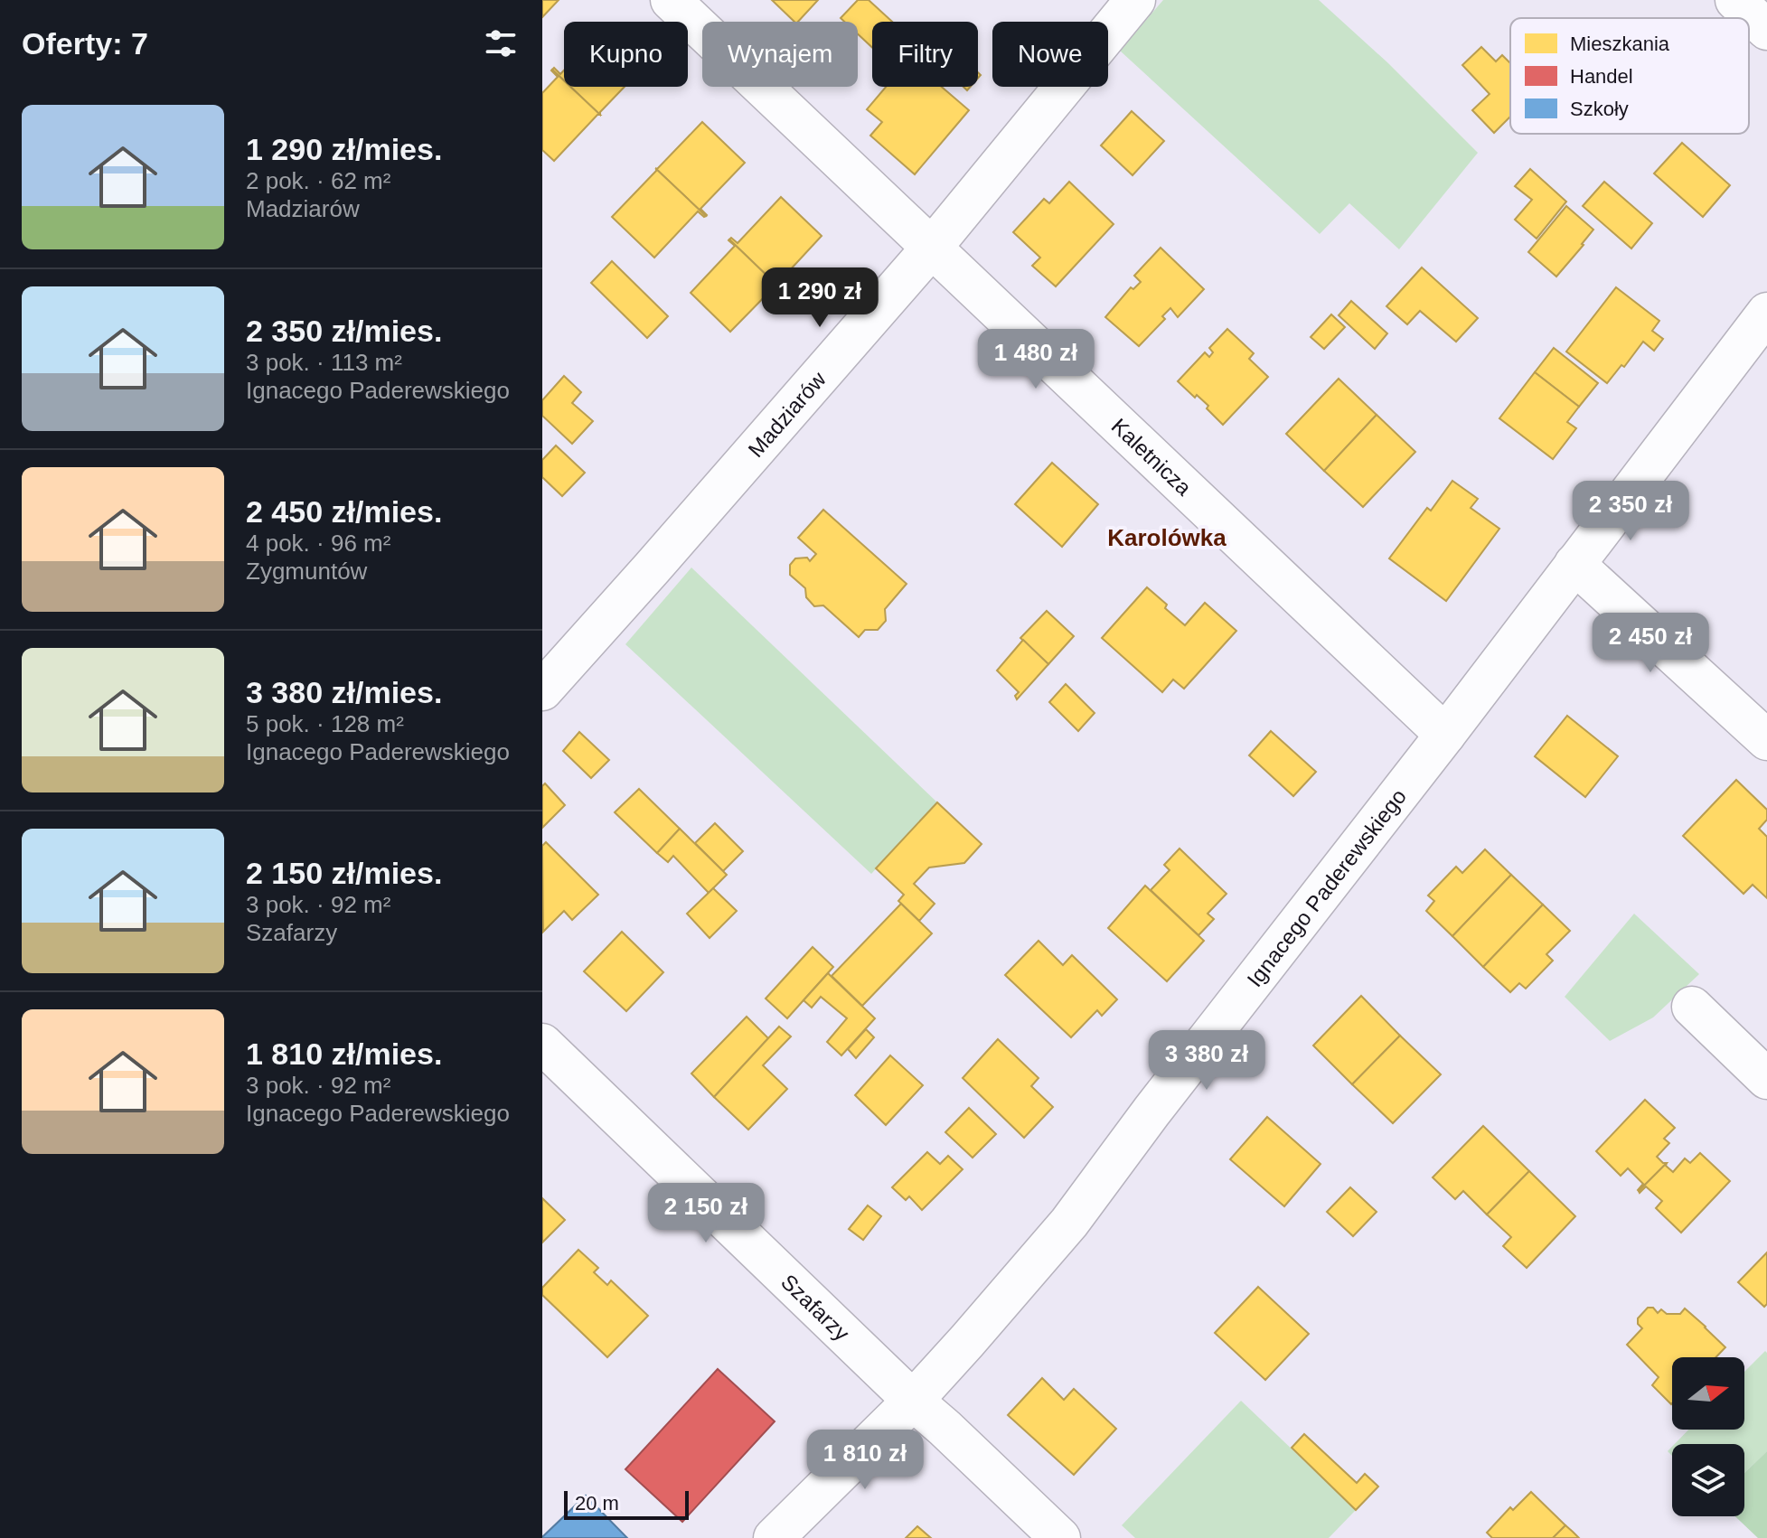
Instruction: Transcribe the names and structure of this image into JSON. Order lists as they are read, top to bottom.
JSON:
{
  "streets": {
    "street": [
      "Madziarów",
      "Kaletnicza",
      "Ignacego Paderewskiego",
      "Szafarzy"
    ]
  },
  "crossings": [
    ["Madziarów", "Kaletnicza"],
    ["Kaletnicza", "Ignacego Paderewskiego"],
    ["Ignacego Paderewskiego", "Szafarzy"]
  ],
  "districts": ["Karolówka"],
  "legend": ["Mieszkania", "Handel", "Szkoły"],
  "scale_bar": "20 m",
  "north": "right",
  "page": {
    "heading": "Oferty: 7",
    "chip": [
      "Kupno",
      "Wynajem",
      "Filtry",
      "Nowe"
    ],
    "list": [
      {
        "name": "1 290 zł/mies.",
        "note": "2 pok. · 62 m² · Madziarów"
      },
      {
        "name": "2 350 zł/mies.",
        "note": "3 pok. · 113 m² · Ignacego Paderewskiego"
      },
      {
        "name": "2 450 zł/mies.",
        "note": "4 pok. · 96 m² · Zygmuntów"
      },
      {
        "name": "3 380 zł/mies.",
        "note": "5 pok. · 128 m² · Ignacego Paderewskiego"
      },
      {
        "name": "2 150 zł/mies.",
        "note": "3 pok. · 92 m² · Szafarzy"
      },
      {
        "name": "1 810 zł/mies.",
        "note": "3 pok. · 92 m² · Ignacego Paderewskiego"
      }
    ],
    "price": [
      "1 290 zł",
      "1 480 zł",
      "2 350 zł",
      "2 450 zł",
      "3 380 zł",
      "2 150 zł",
      "1 810 zł"
    ],
    "scale": "20 m"
  }
}
